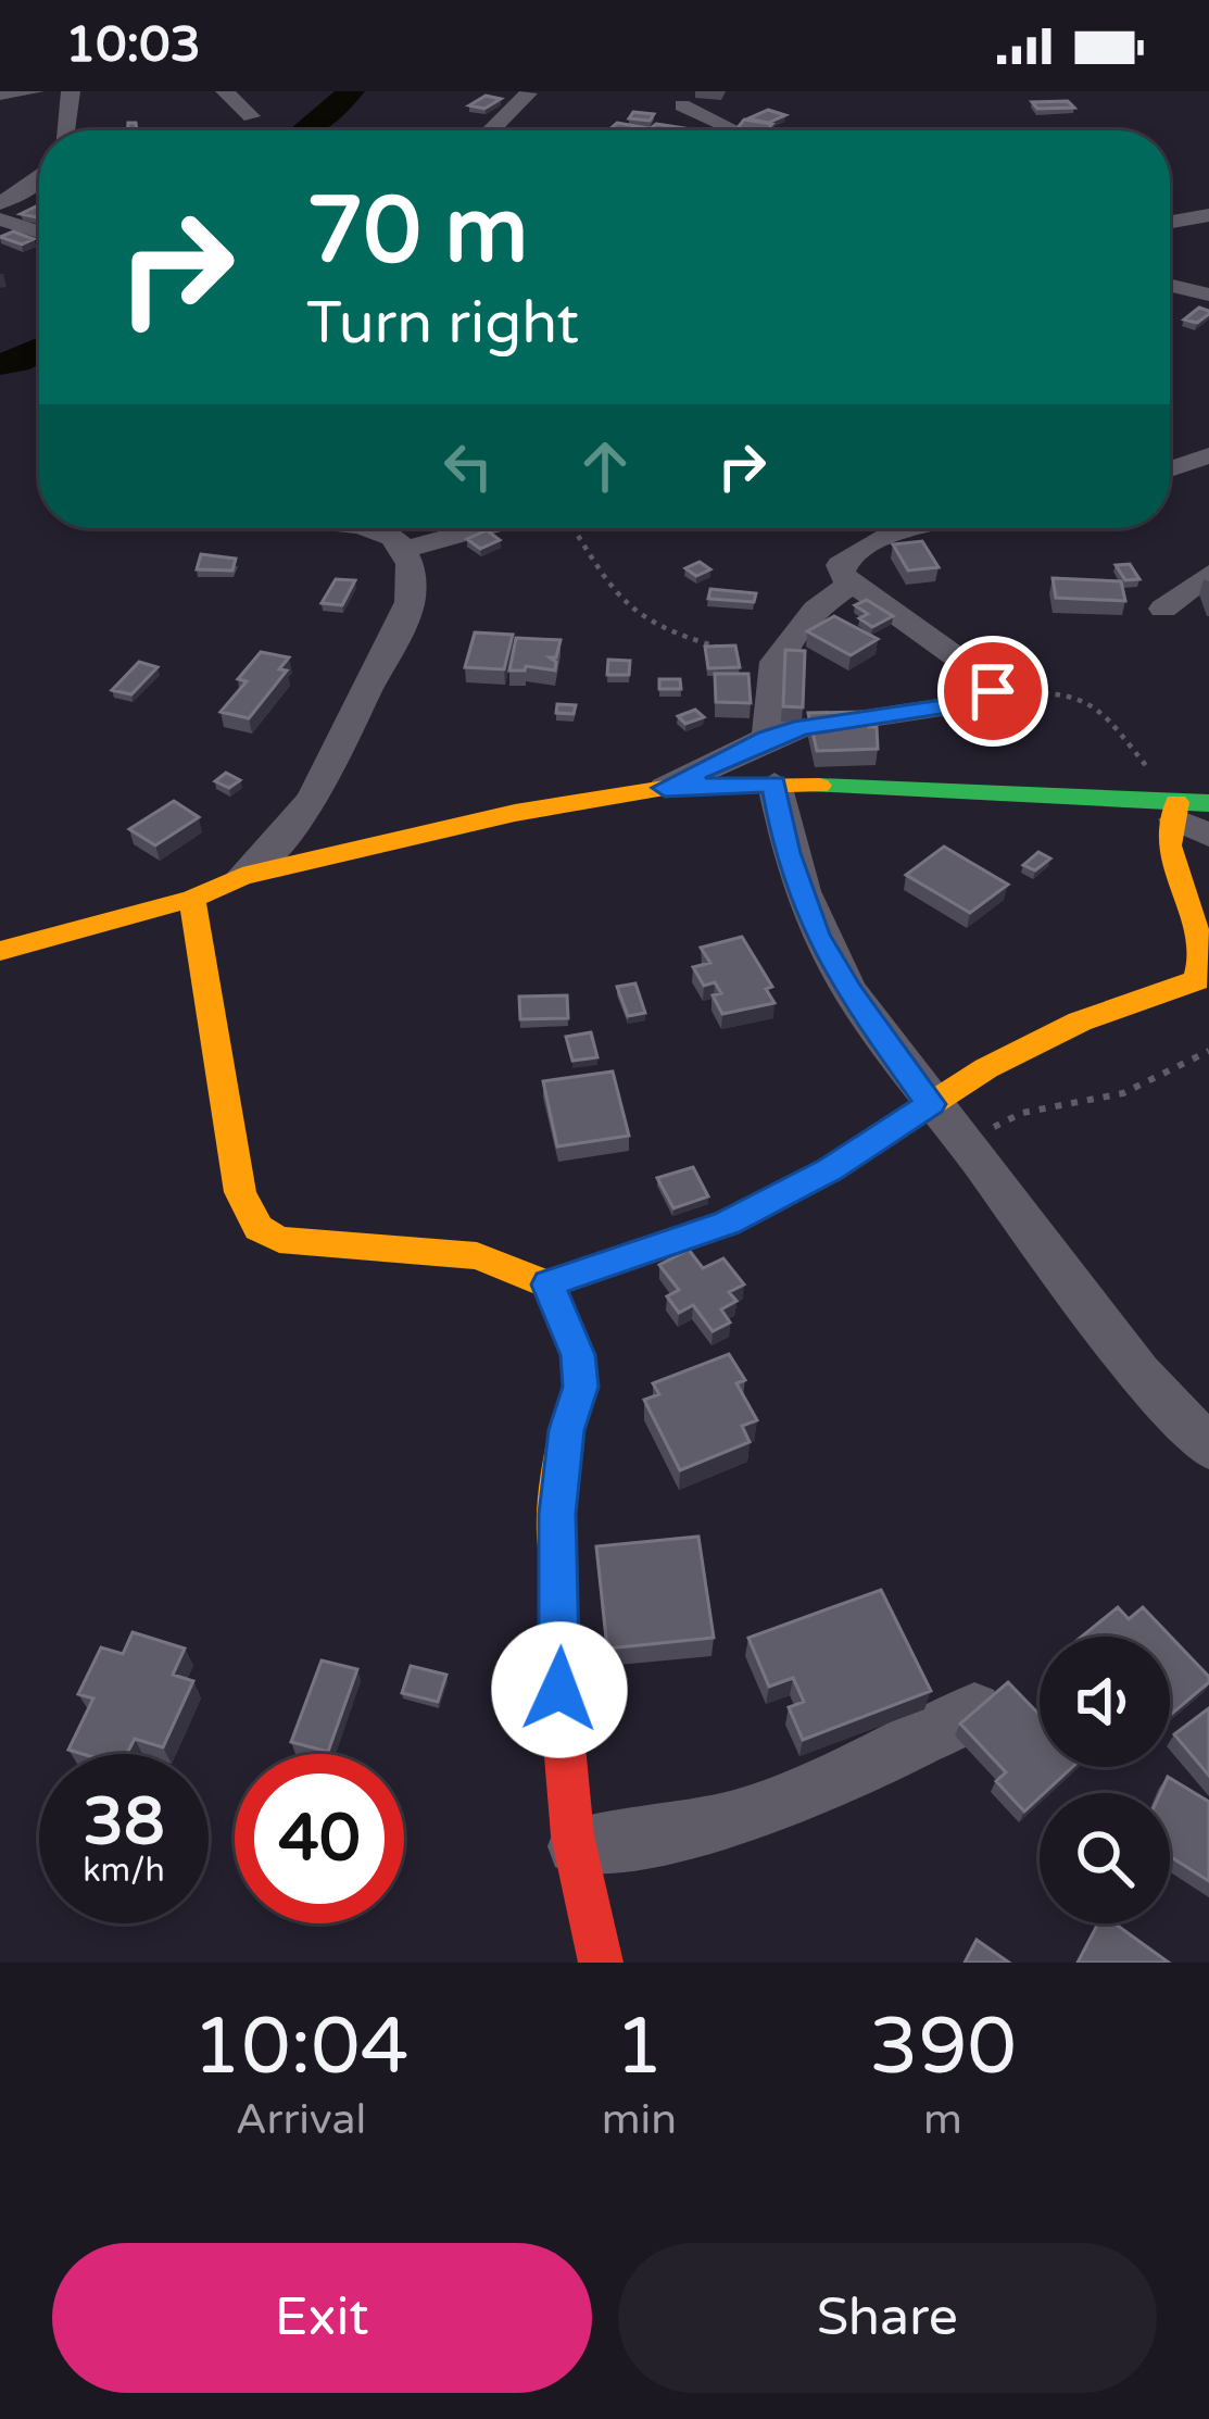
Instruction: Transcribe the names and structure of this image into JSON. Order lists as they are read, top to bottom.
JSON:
{
  "page": {
    "status": "10:03",
    "turn": ["70 m", "Turn right"],
    "speed": "38 km/h",
    "limit": "40",
    "eta": [
      "10:04",
      "Arrival",
      "1",
      "min",
      "390",
      "m"
    ],
    "buttons": ["Exit", "Share"]
  }
}
